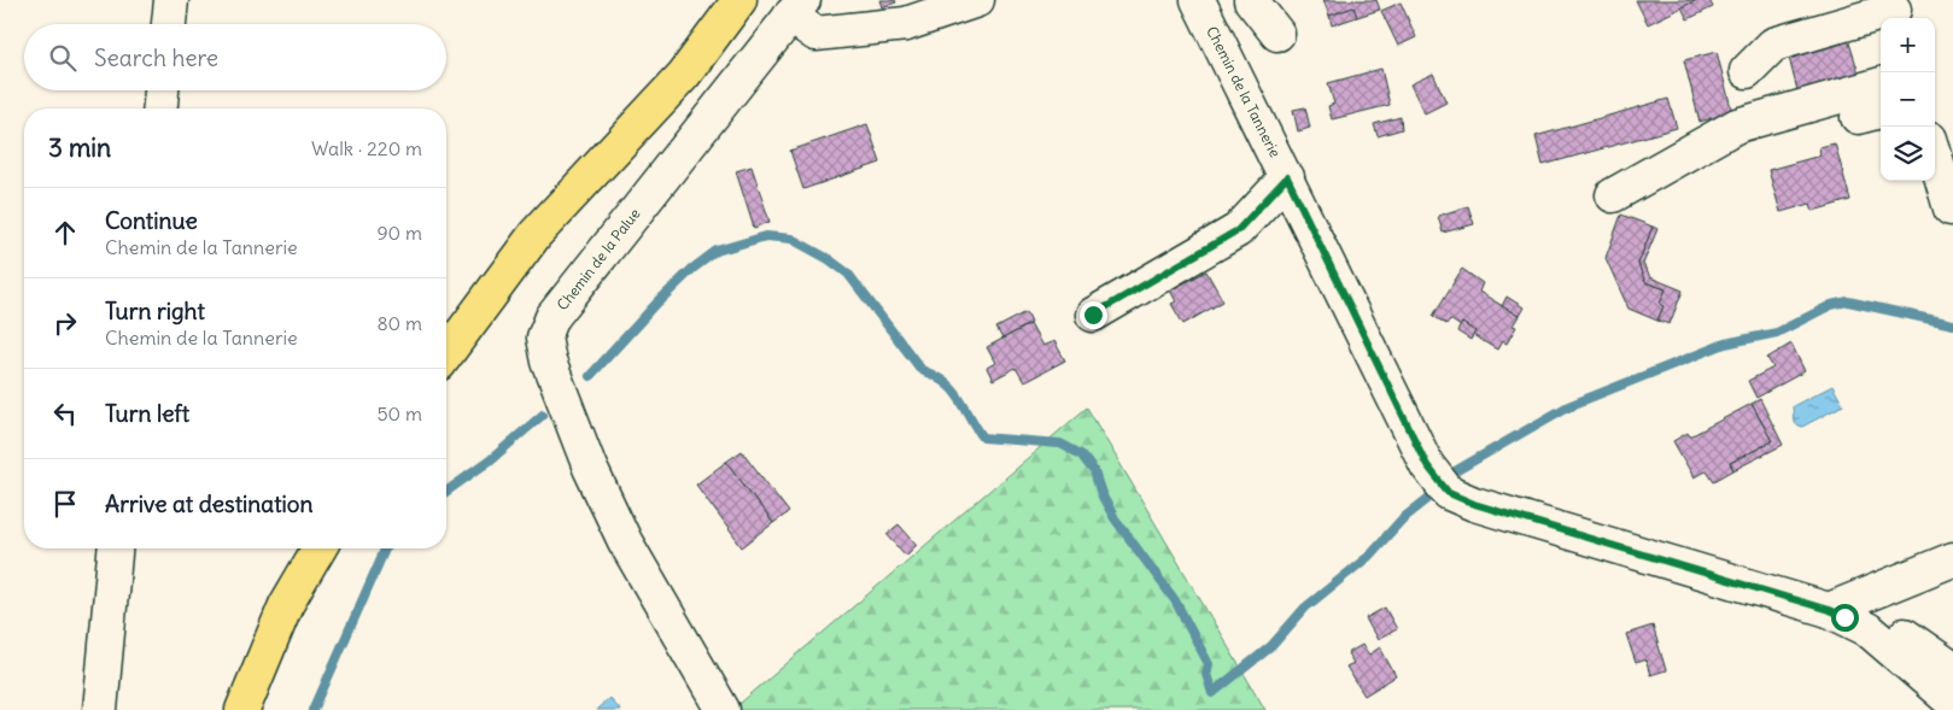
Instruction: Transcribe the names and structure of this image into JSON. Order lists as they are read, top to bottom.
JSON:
{
  "streets": {
    "street": ["Chemin de la Tannerie", "Chemin de la Palue"]
  },
  "page": {
    "map_buttons": ["+", "−"],
    "search": "Search here",
    "heading": ["3 min", "Walk · 220 m"],
    "list": [
      ["Continue", "Chemin de la Tannerie", "90 m"],
      ["Turn right", "Chemin de la Tannerie", "80 m"],
      ["Turn left", "50 m"],
      "Arrive at destination"
    ]
  }
}
